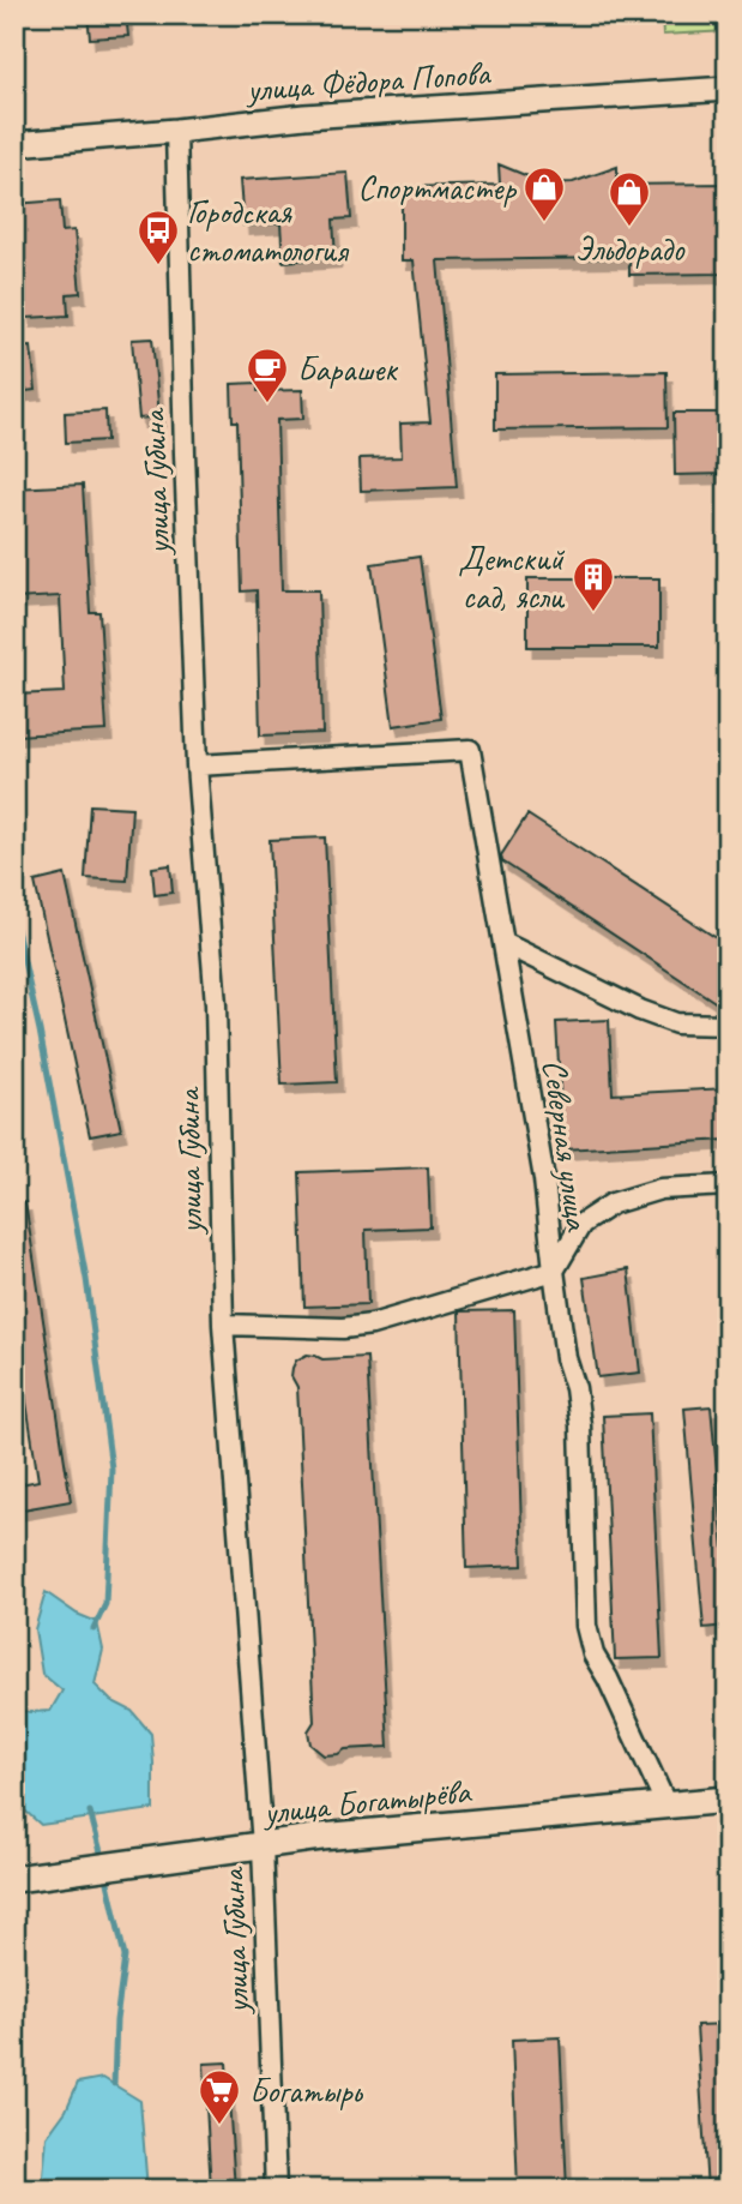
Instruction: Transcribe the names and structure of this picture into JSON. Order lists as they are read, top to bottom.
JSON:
{
  "streets": {
    "main road": ["улица Богатырёва"],
    "street": ["улица Фёдора Попова", "улица Губина", "Северная улица"]
  },
  "crossings": [
    ["улица Фёдора Попова", "улица Губина"],
    ["улица Губина", "Северная улица"],
    ["улица Губина", "улица Богатырёва"],
    ["Северная улица", "улица Богатырёва"]
  ],
  "places": {
    "shop": ["Спортмастер", "Эльдорадо"],
    "bus stop": ["Городская стоматология"],
    "cafe": ["Барашек"],
    "building": ["Детский сад, ясли"],
    "supermarket": ["Богатырь"]
  }
}
